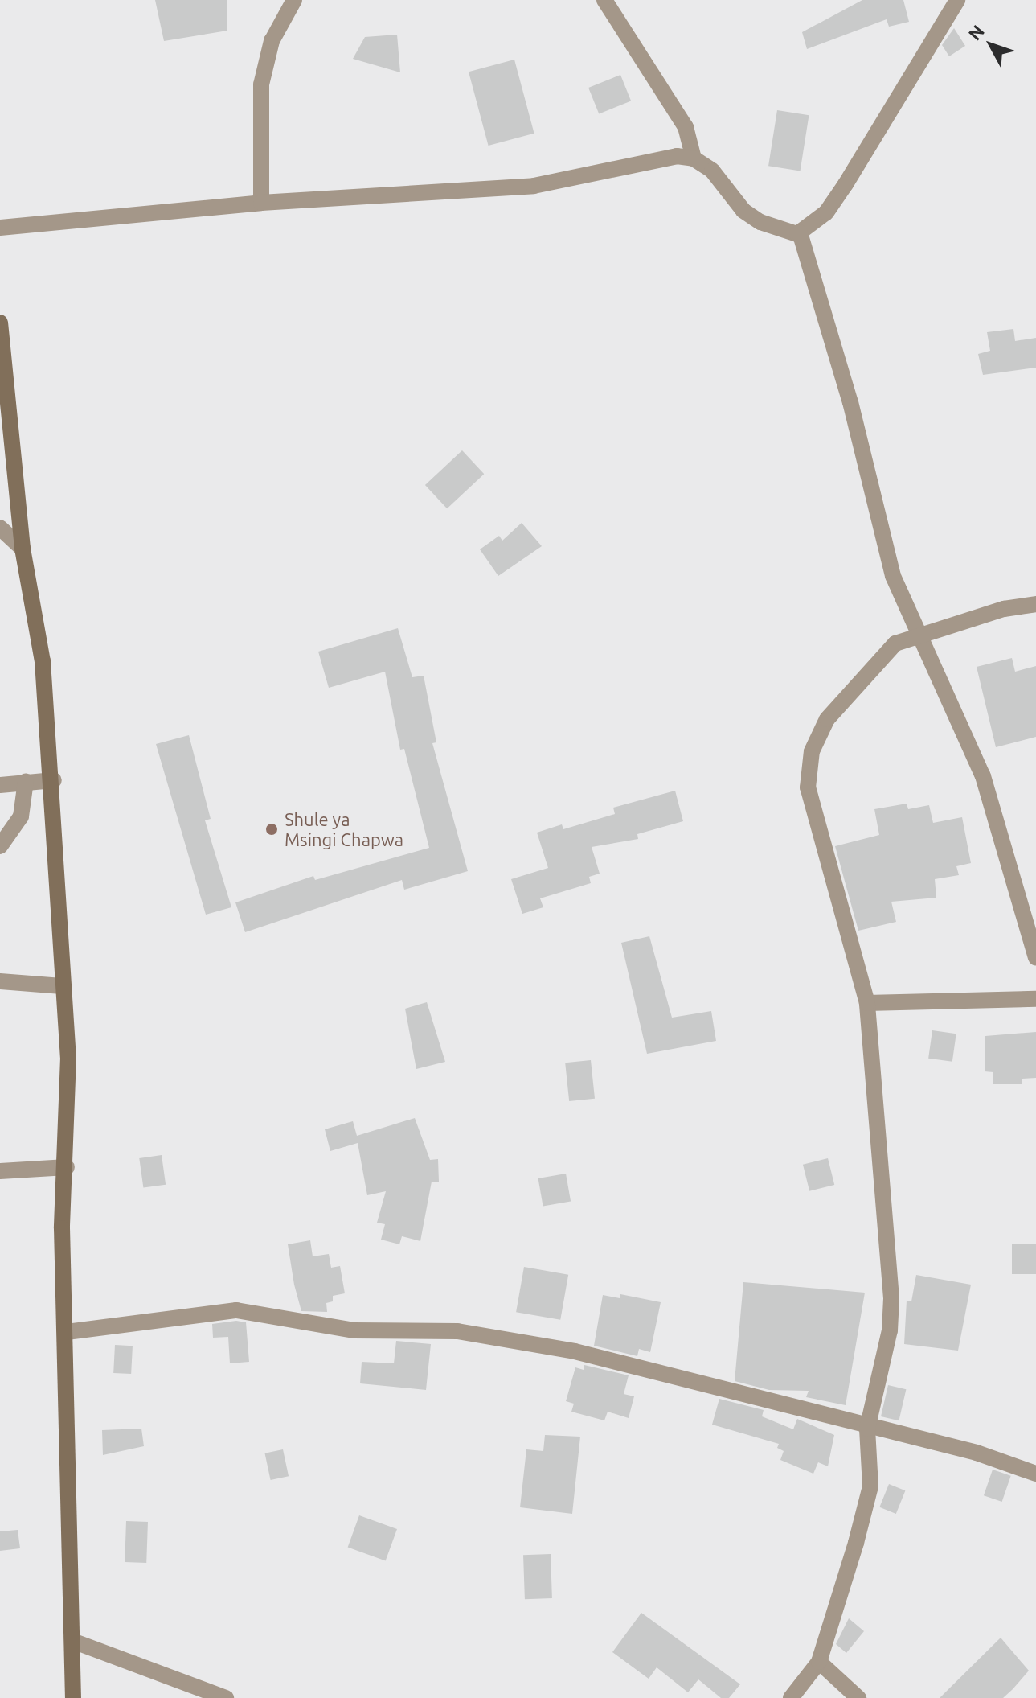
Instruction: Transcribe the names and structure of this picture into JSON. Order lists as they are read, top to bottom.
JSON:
{
  "places": ["Shule ya Msingi Chapwa"],
  "north": "top left"
}
